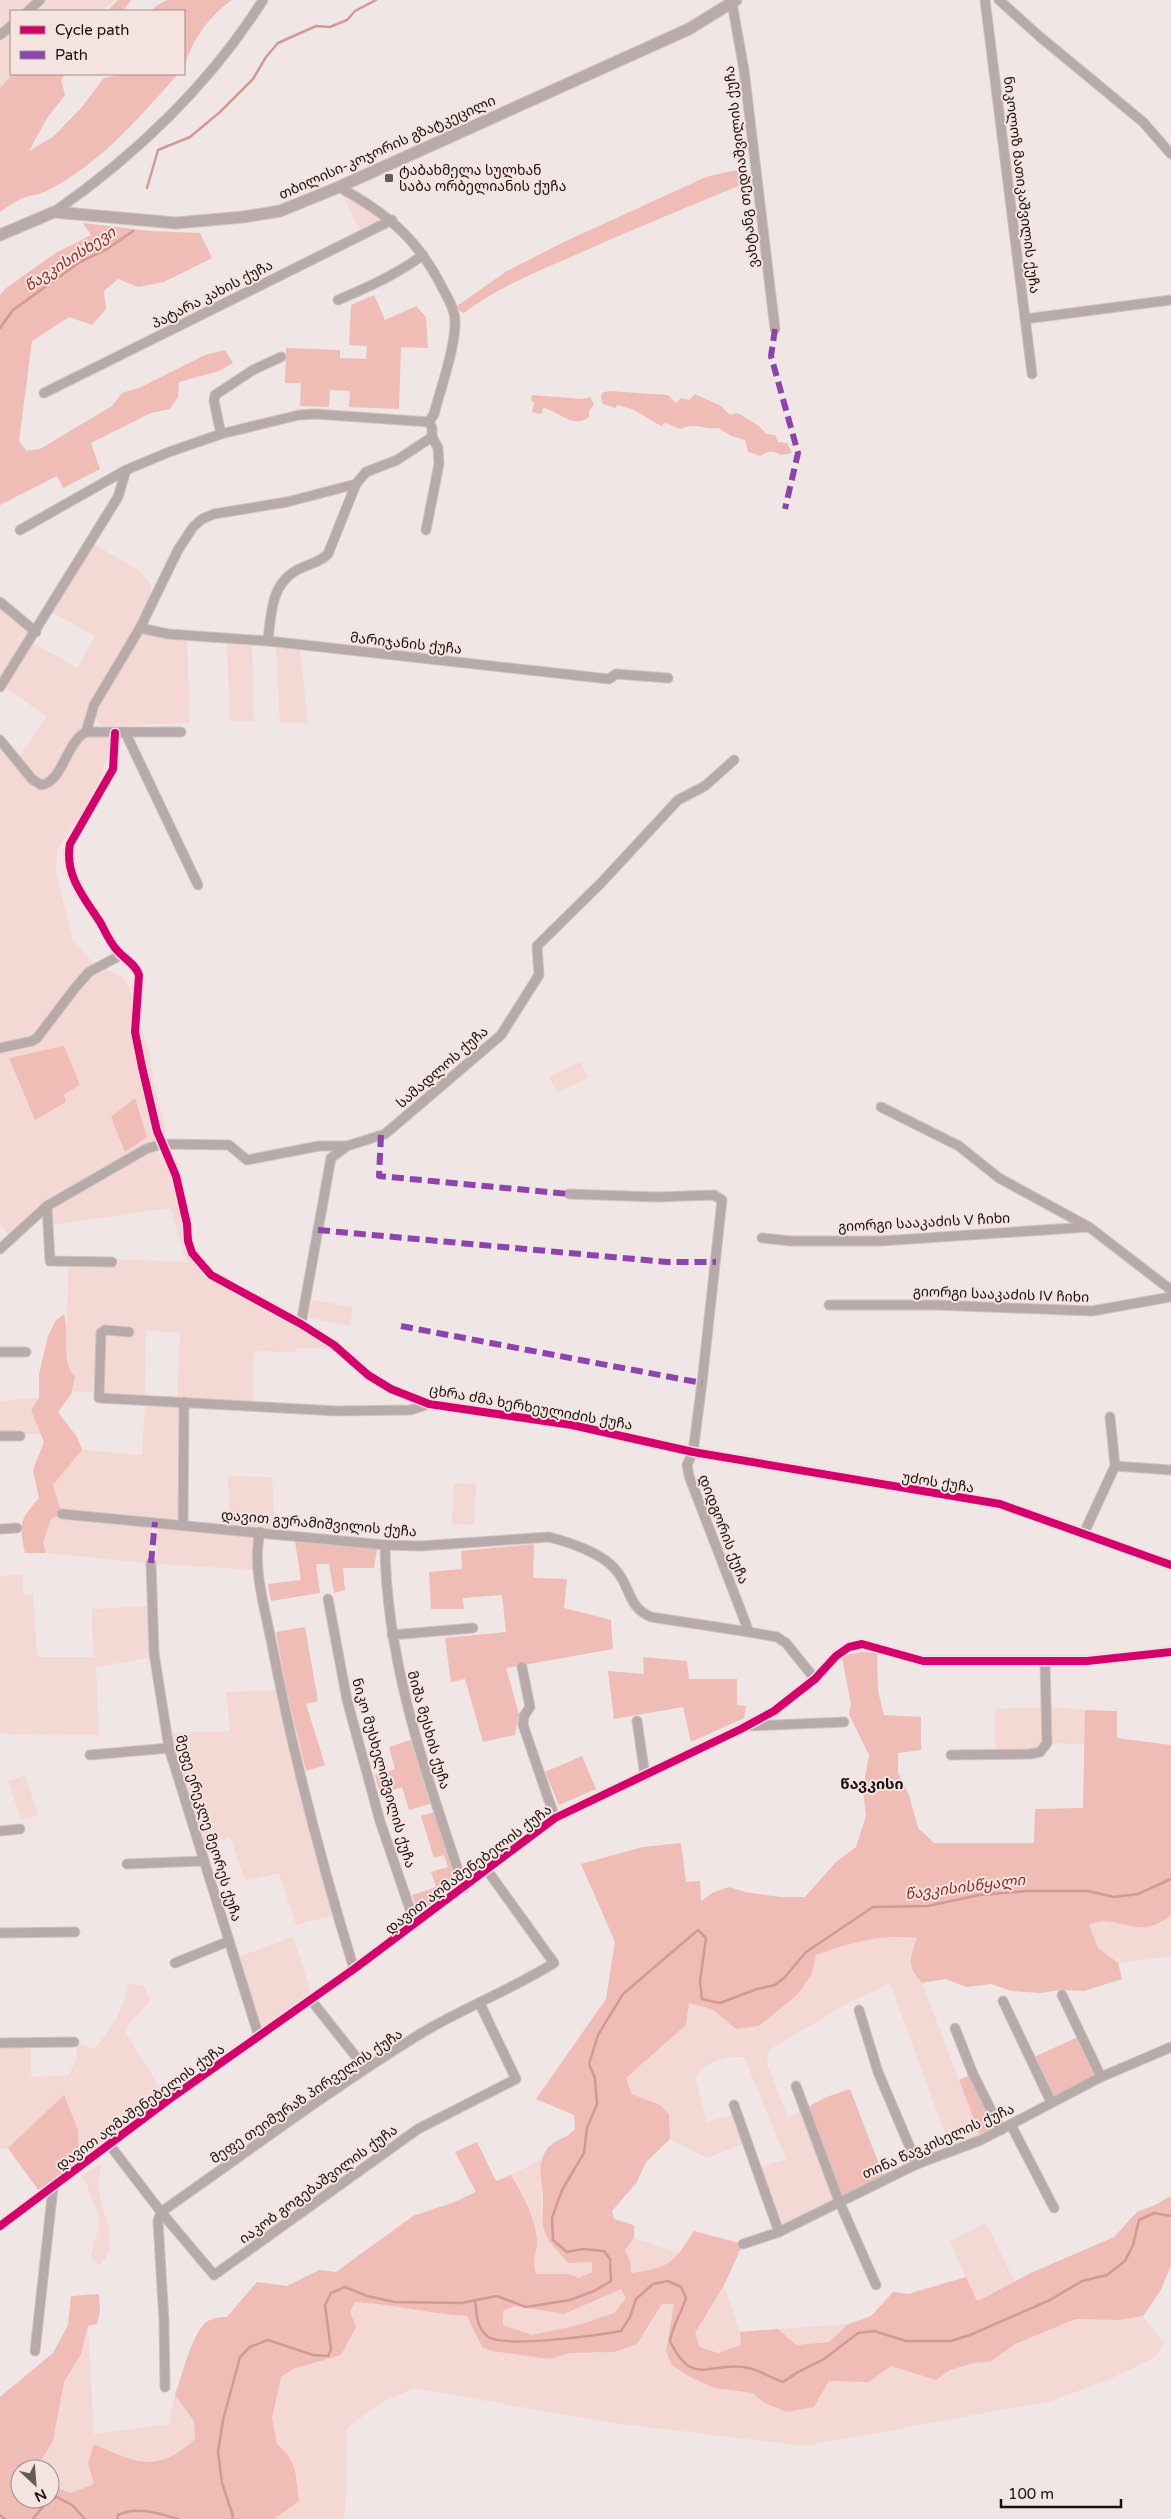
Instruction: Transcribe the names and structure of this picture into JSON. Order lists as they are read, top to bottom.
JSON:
{
  "streets": {
    "main road": ["თბილისი-კოჯორის გზატკეცილი"],
    "street": [
      "ვახტანგ თედიაშვილის ქუჩა",
      "ნიკოლოზ მათიკაშვილის ქუჩა",
      "პატარა კახის ქუჩა",
      "მარიჯანის ქუჩა",
      "სამადლოს ქუჩა",
      "გიორგი სააკაძის V ჩიხი",
      "გიორგი სააკაძის IV ჩიხი",
      "ცხრა ძმა ხერხეულიძის ქუჩა",
      "უძოს ქუჩა",
      "დავით გურამიშვილის ქუჩა",
      "დიდგორის ქუჩა",
      "მიშა მესხის ქუჩა",
      "ნიკო მუსხელიშვილის ქუჩა",
      "მეფე ერეკლე მეორეს ქუჩა",
      "დავით აღმაშენებელის ქუჩა",
      "მეფე თეიმურაზ პირველის ქუჩა",
      "თინა წავკისელის ქუჩა",
      "იაკობ გოგებაშვილის ქუჩა"
    ]
  },
  "crossings": [
    ["თბილისი-კოჯორის გზატკეცილი", "ვახტანგ თედიაშვილის ქუჩა"],
    ["სამადლოს ქუჩა", "ცხრა ძმა ხერხეულიძის ქუჩა"],
    ["ცხრა ძმა ხერხეულიძის ქუჩა", "უძოს ქუჩა"],
    ["ცხრა ძმა ხერხეულიძის ქუჩა", "დიდგორის ქუჩა"],
    ["უძოს ქუჩა", "დიდგორის ქუჩა"],
    ["დავით გურამიშვილის ქუჩა", "დიდგორის ქუჩა"],
    ["დავით გურამიშვილის ქუჩა", "მიშა მესხის ქუჩა"],
    ["მიშა მესხის ქუჩა", "დავით აღმაშენებელის ქუჩა"],
    ["ნიკო მუსხელიშვილის ქუჩა", "დავით აღმაშენებელის ქუჩა"],
    ["მეფე ერეკლე მეორეს ქუჩა", "დავით აღმაშენებელის ქუჩა"],
    ["დავით აღმაშენებელის ქუჩა", "მეფე თეიმურაზ პირველის ქუჩა"],
    ["დავით აღმაშენებელის ქუჩა", "იაკობ გოგებაშვილის ქუჩა"],
    ["მეფე თეიმურაზ პირველის ქუჩა", "იაკობ გოგებაშვილის ქუჩა"]
  ],
  "districts": ["წავკისი"],
  "water": ["წავკისისხევი", "წავკისისწყალი"],
  "places": {
    "transit": ["ტაბახმელა სულხან საბა ორბელიანის ქუჩა"]
  },
  "legend": ["Cycle path", "Path"],
  "scale_bar": "100 m",
  "north": "bottom right"
}
